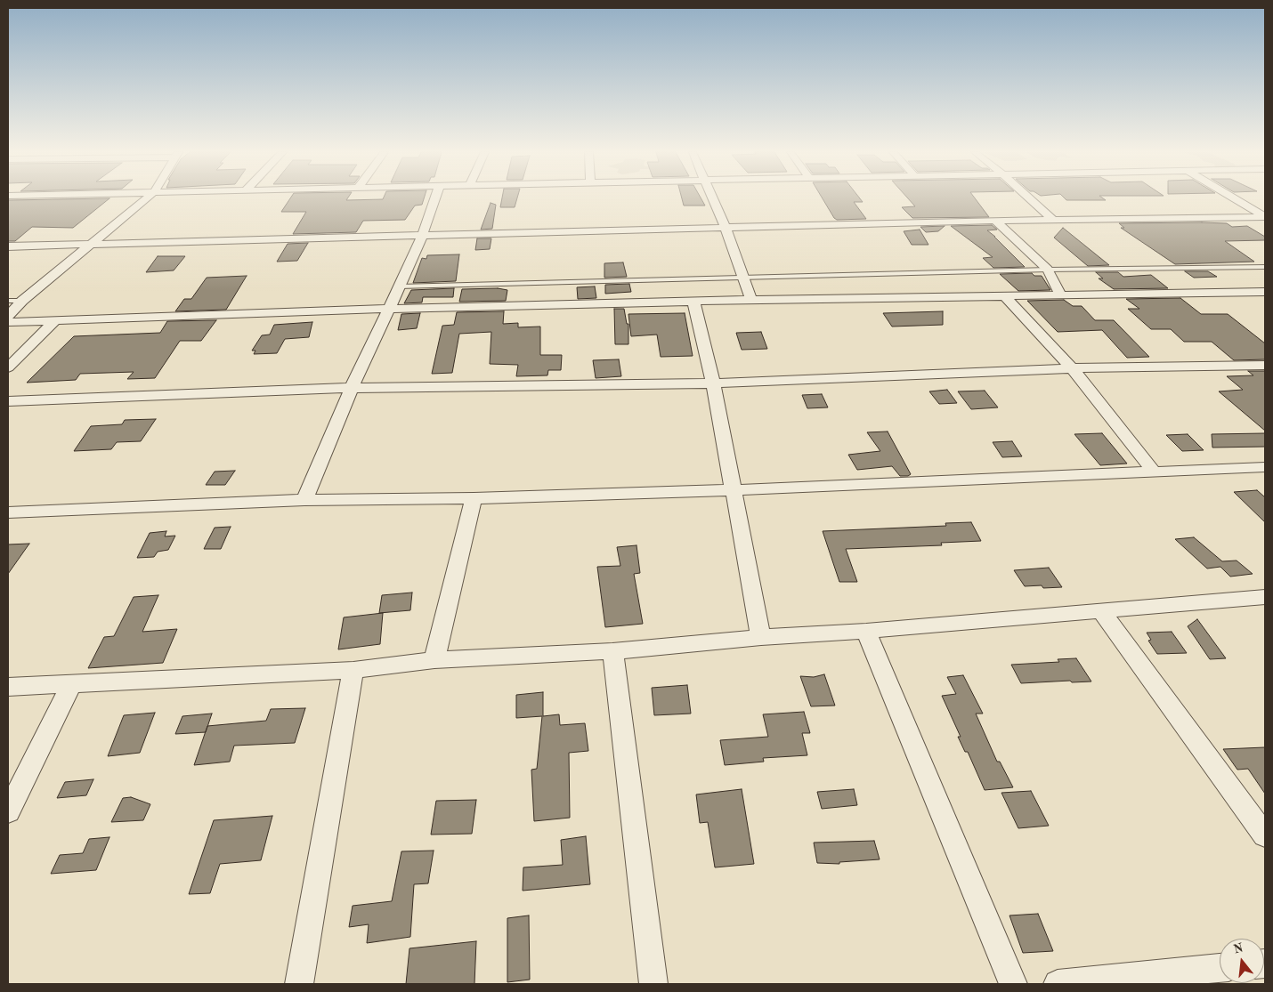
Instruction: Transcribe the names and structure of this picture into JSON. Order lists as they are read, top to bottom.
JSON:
{
  "north": "top"
}
